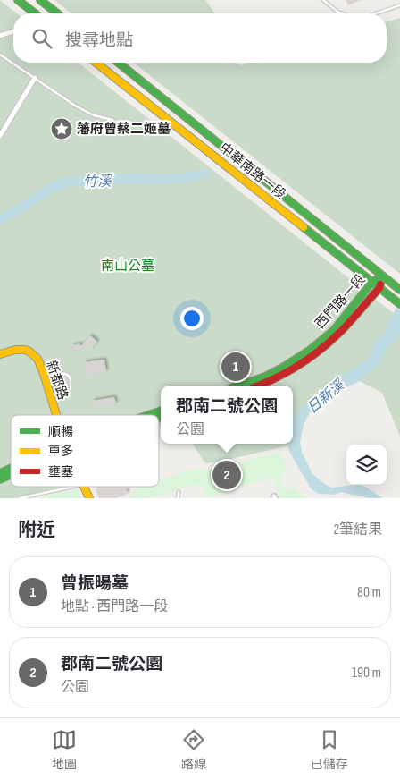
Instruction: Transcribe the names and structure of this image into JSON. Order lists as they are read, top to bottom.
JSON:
{
  "streets": {
    "street": ["中華南路一段", "西門路一段", "新都路"]
  },
  "crossings": [
    ["中華南路一段", "西門路一段"]
  ],
  "water": ["竹溪", "日新溪"],
  "parks": ["南山公墓"],
  "places": {
    "place": ["藩府曾蔡二姬墓"]
  },
  "legend": ["順暢", "車多", "壅塞"],
  "page": {
    "search": "搜尋地點",
    "pins": ["1", "2"],
    "popup": ["郡南二號公園", "公園"],
    "heading": ["附近", "2筆結果"],
    "list": [
      {
        "mark": "1",
        "name": "曾振暘墓",
        "note": "地點 · 西門路一段",
        "value": "80 m"
      },
      {
        "mark": "2",
        "name": "郡南二號公園",
        "note": "公園",
        "value": "190 m"
      }
    ],
    "nav": ["地圖", "路線", "已儲存"]
  }
}
